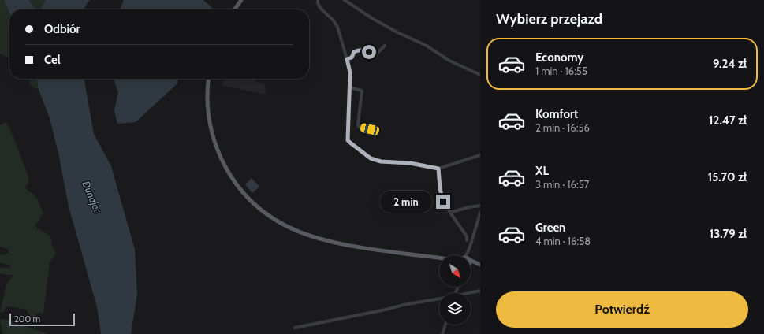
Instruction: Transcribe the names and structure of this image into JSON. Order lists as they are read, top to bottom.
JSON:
{
  "water": ["Dunajec"],
  "scale_bar": "200 m",
  "north": "bottom right",
  "page": {
    "heading": "Wybierz przejazd",
    "banner": ["Odbiór", "Cel"],
    "list": [
      {
        "name": "Economy",
        "note": "1 min · 16:55",
        "value": "9.24 zł"
      },
      {
        "name": "Komfort",
        "note": "2 min · 16:56",
        "value": "12.47 zł"
      },
      {
        "name": "XL",
        "note": "3 min · 16:57",
        "value": "15.70 zł"
      },
      {
        "name": "Green",
        "note": "4 min · 16:58",
        "value": "13.79 zł"
      }
    ],
    "bubble": "2 min",
    "buttons": "Potwierdź",
    "scale": "200 m"
  }
}
